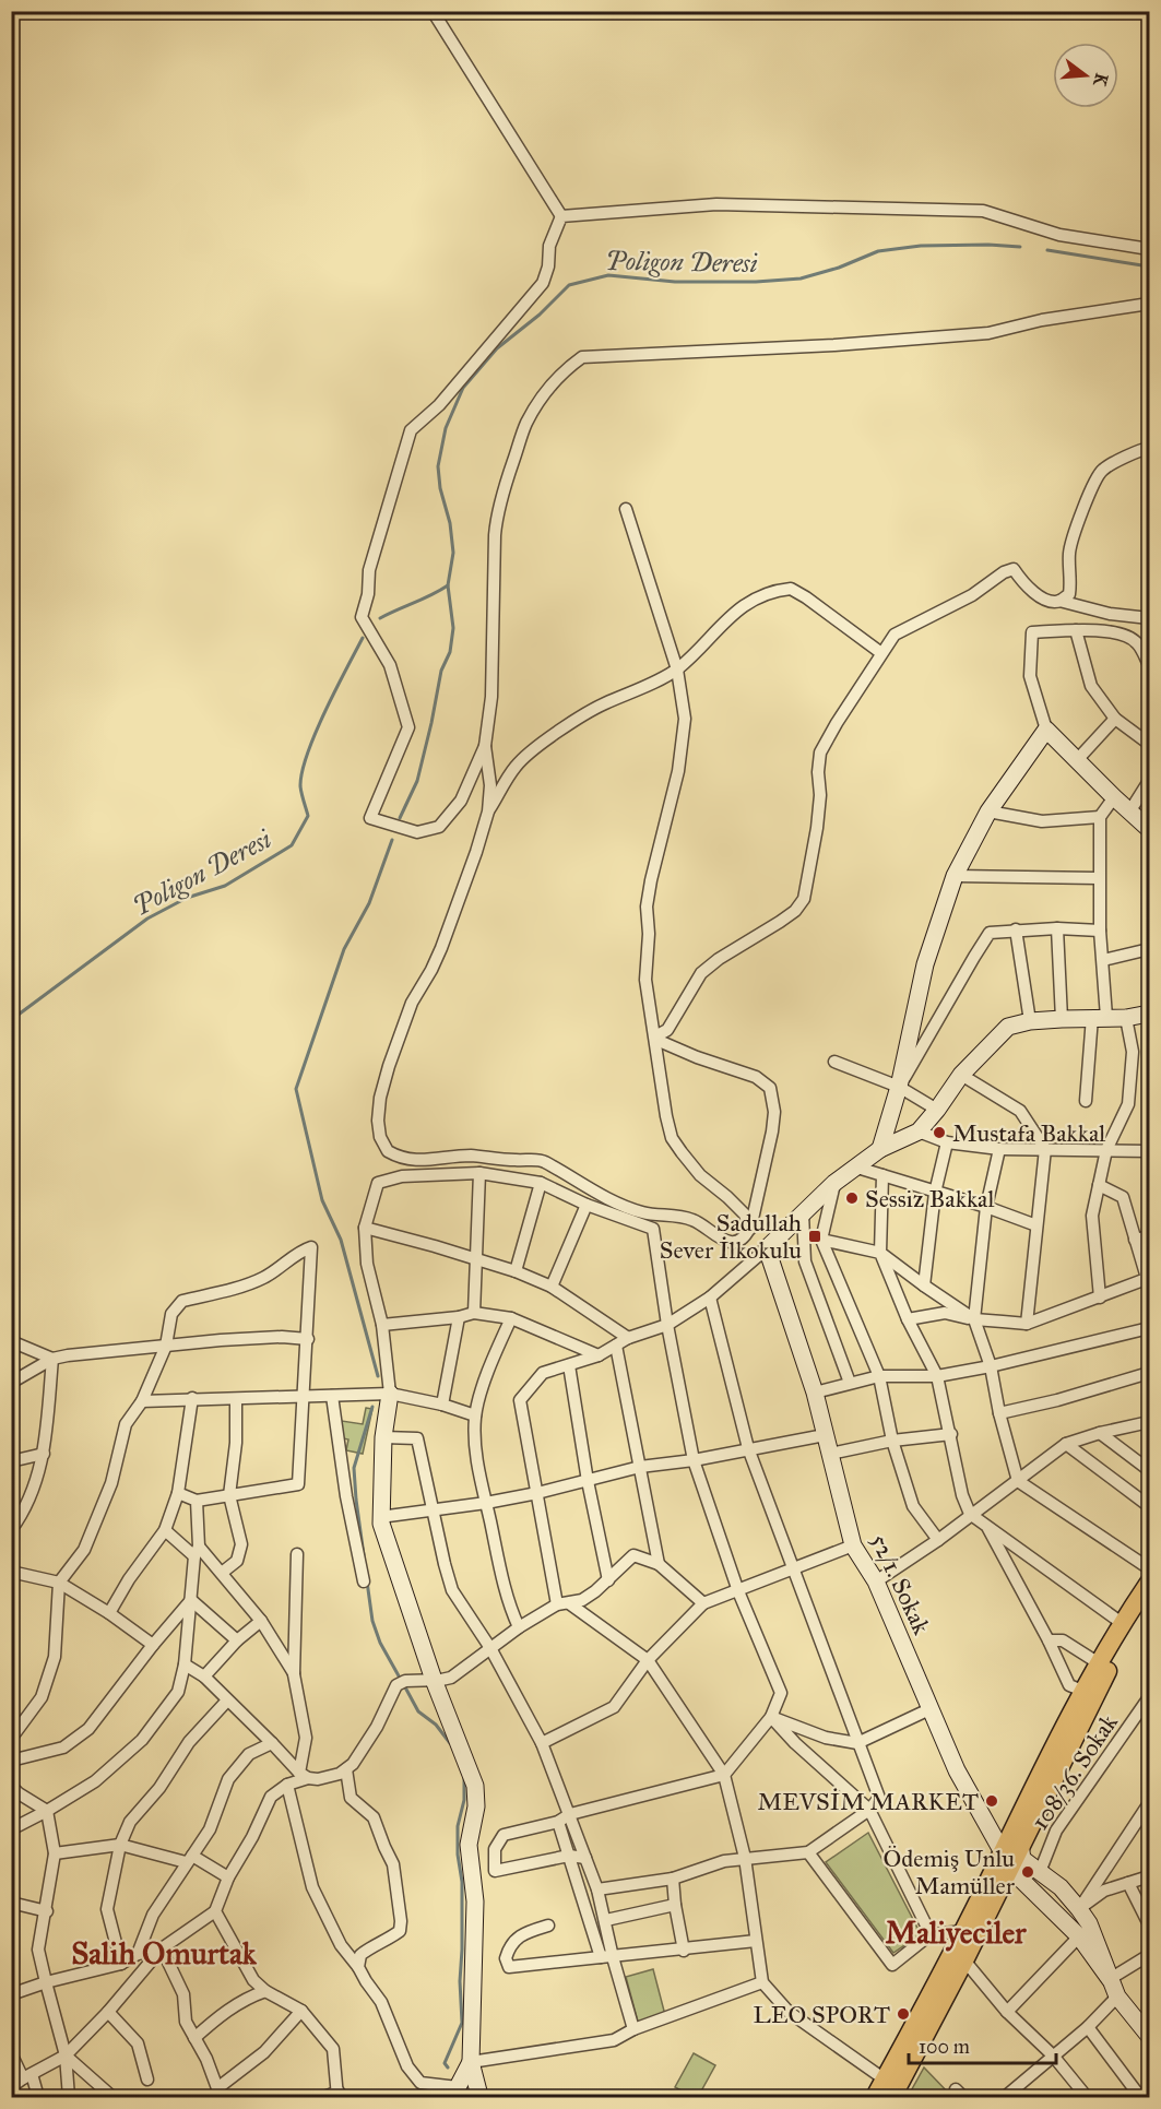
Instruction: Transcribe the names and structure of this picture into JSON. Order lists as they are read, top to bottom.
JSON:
{
  "streets": {
    "street": ["52/1. Sokak", "108/36. Sokak"]
  },
  "districts": ["Maliyeciler", "Salih Omurtak"],
  "water": ["Poligon Deresi"],
  "places": {
    "other": [
      "Mustafa Bakkal",
      "Sessiz Bakkal",
      "MEVSİM MARKET",
      "Ödemiş Unlu Mamüller",
      "LEO SPORT"
    ],
    "transit": ["Sadullah Sever İlkokulu"]
  },
  "scale_bar": "100 m",
  "north": "right"
}
